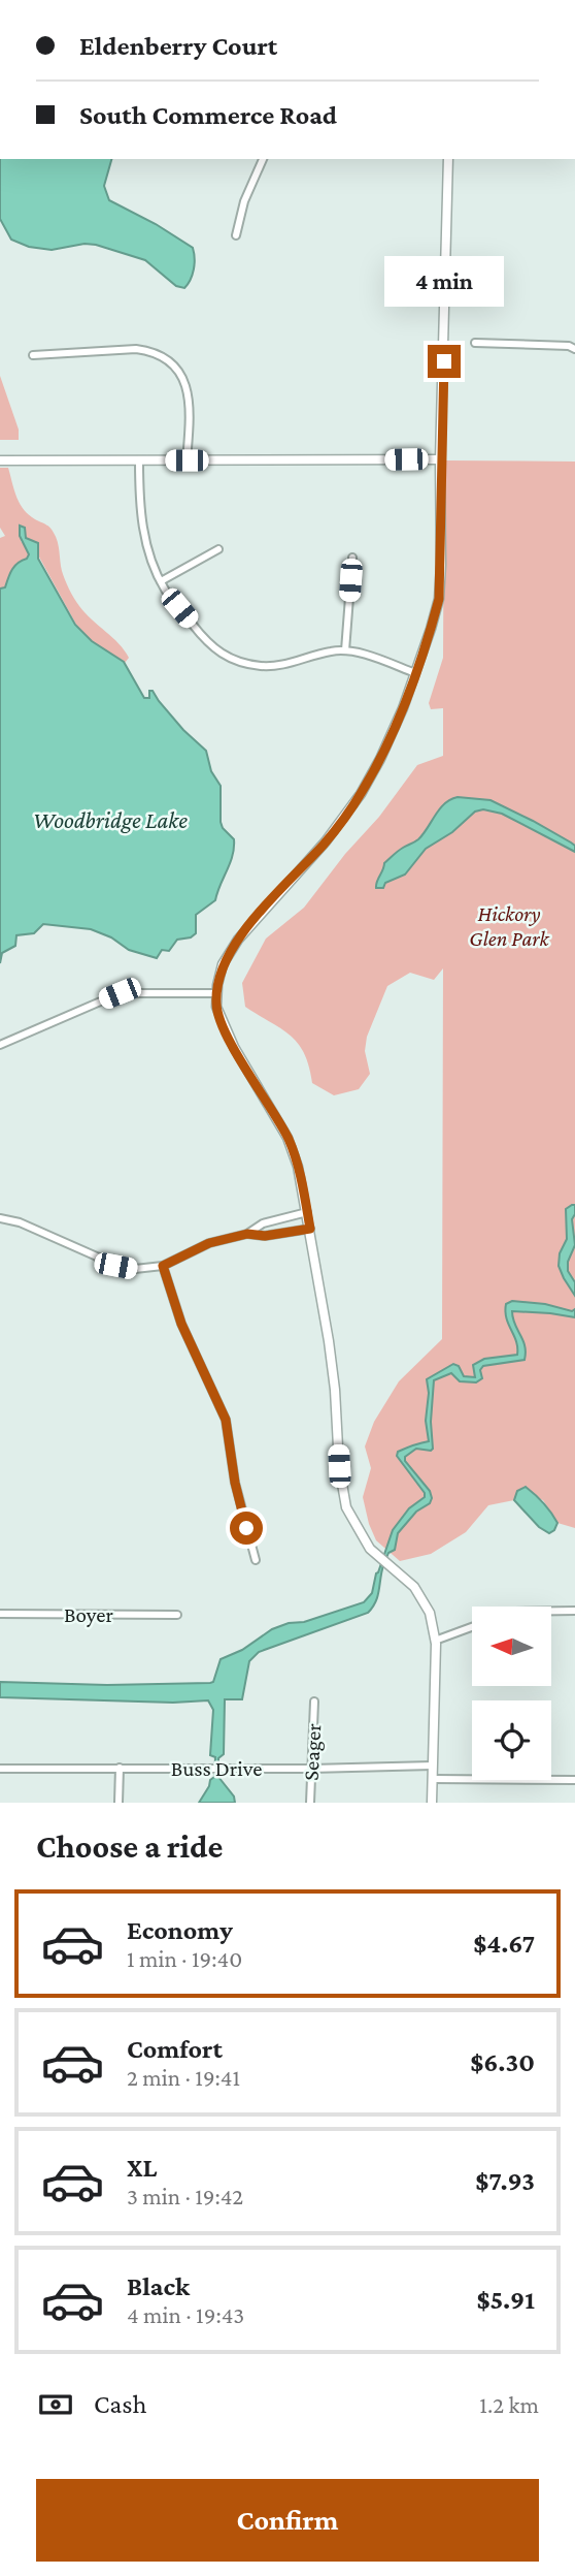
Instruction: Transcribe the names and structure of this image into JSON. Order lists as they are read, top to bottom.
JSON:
{
  "streets": {
    "street": ["Boyer", "Seager", "Buss Drive"]
  },
  "crossings": [
    ["Seager", "Buss Drive"]
  ],
  "water": ["Woodbridge Lake"],
  "parks": ["Hickory Glen Park"],
  "north": "left",
  "page": {
    "banner": ["Eldenberry Court", "South Commerce Road"],
    "bubble": "4 min",
    "heading": "Choose a ride",
    "list": [
      {
        "name": "Economy",
        "note": "1 min · 19:40",
        "value": "$4.67"
      },
      {
        "name": "Comfort",
        "note": "2 min · 19:41",
        "value": "$6.30"
      },
      {
        "name": "XL",
        "note": "3 min · 19:42",
        "value": "$7.93"
      },
      {
        "name": "Black",
        "note": "4 min · 19:43",
        "value": "$5.91"
      }
    ],
    "pay": ["Cash", "1.2 km"],
    "buttons": "Confirm"
  }
}
